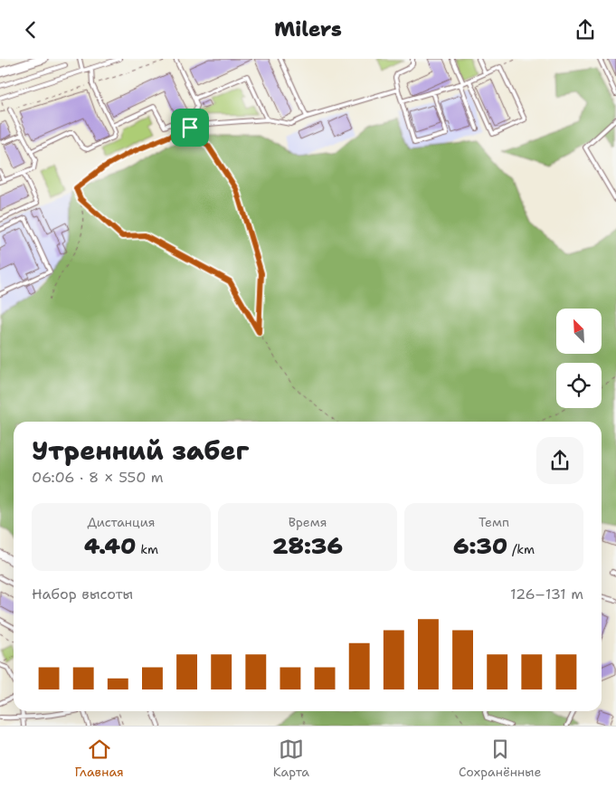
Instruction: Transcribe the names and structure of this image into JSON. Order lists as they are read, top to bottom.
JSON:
{
  "north": "top left",
  "page": {
    "header": "Milers",
    "heading": ["Утренний забег", "06:06 · 8 × 550 m"],
    "stats": [
      ["Дистанция", "4.40 km"],
      ["Время", "28:36"],
      ["Темп", "6:30 /km"]
    ],
    "chart": ["Набор высоты", "126–131 m"],
    "tabs": ["Главная", "Карта", "Сохранённые"]
  }
}
